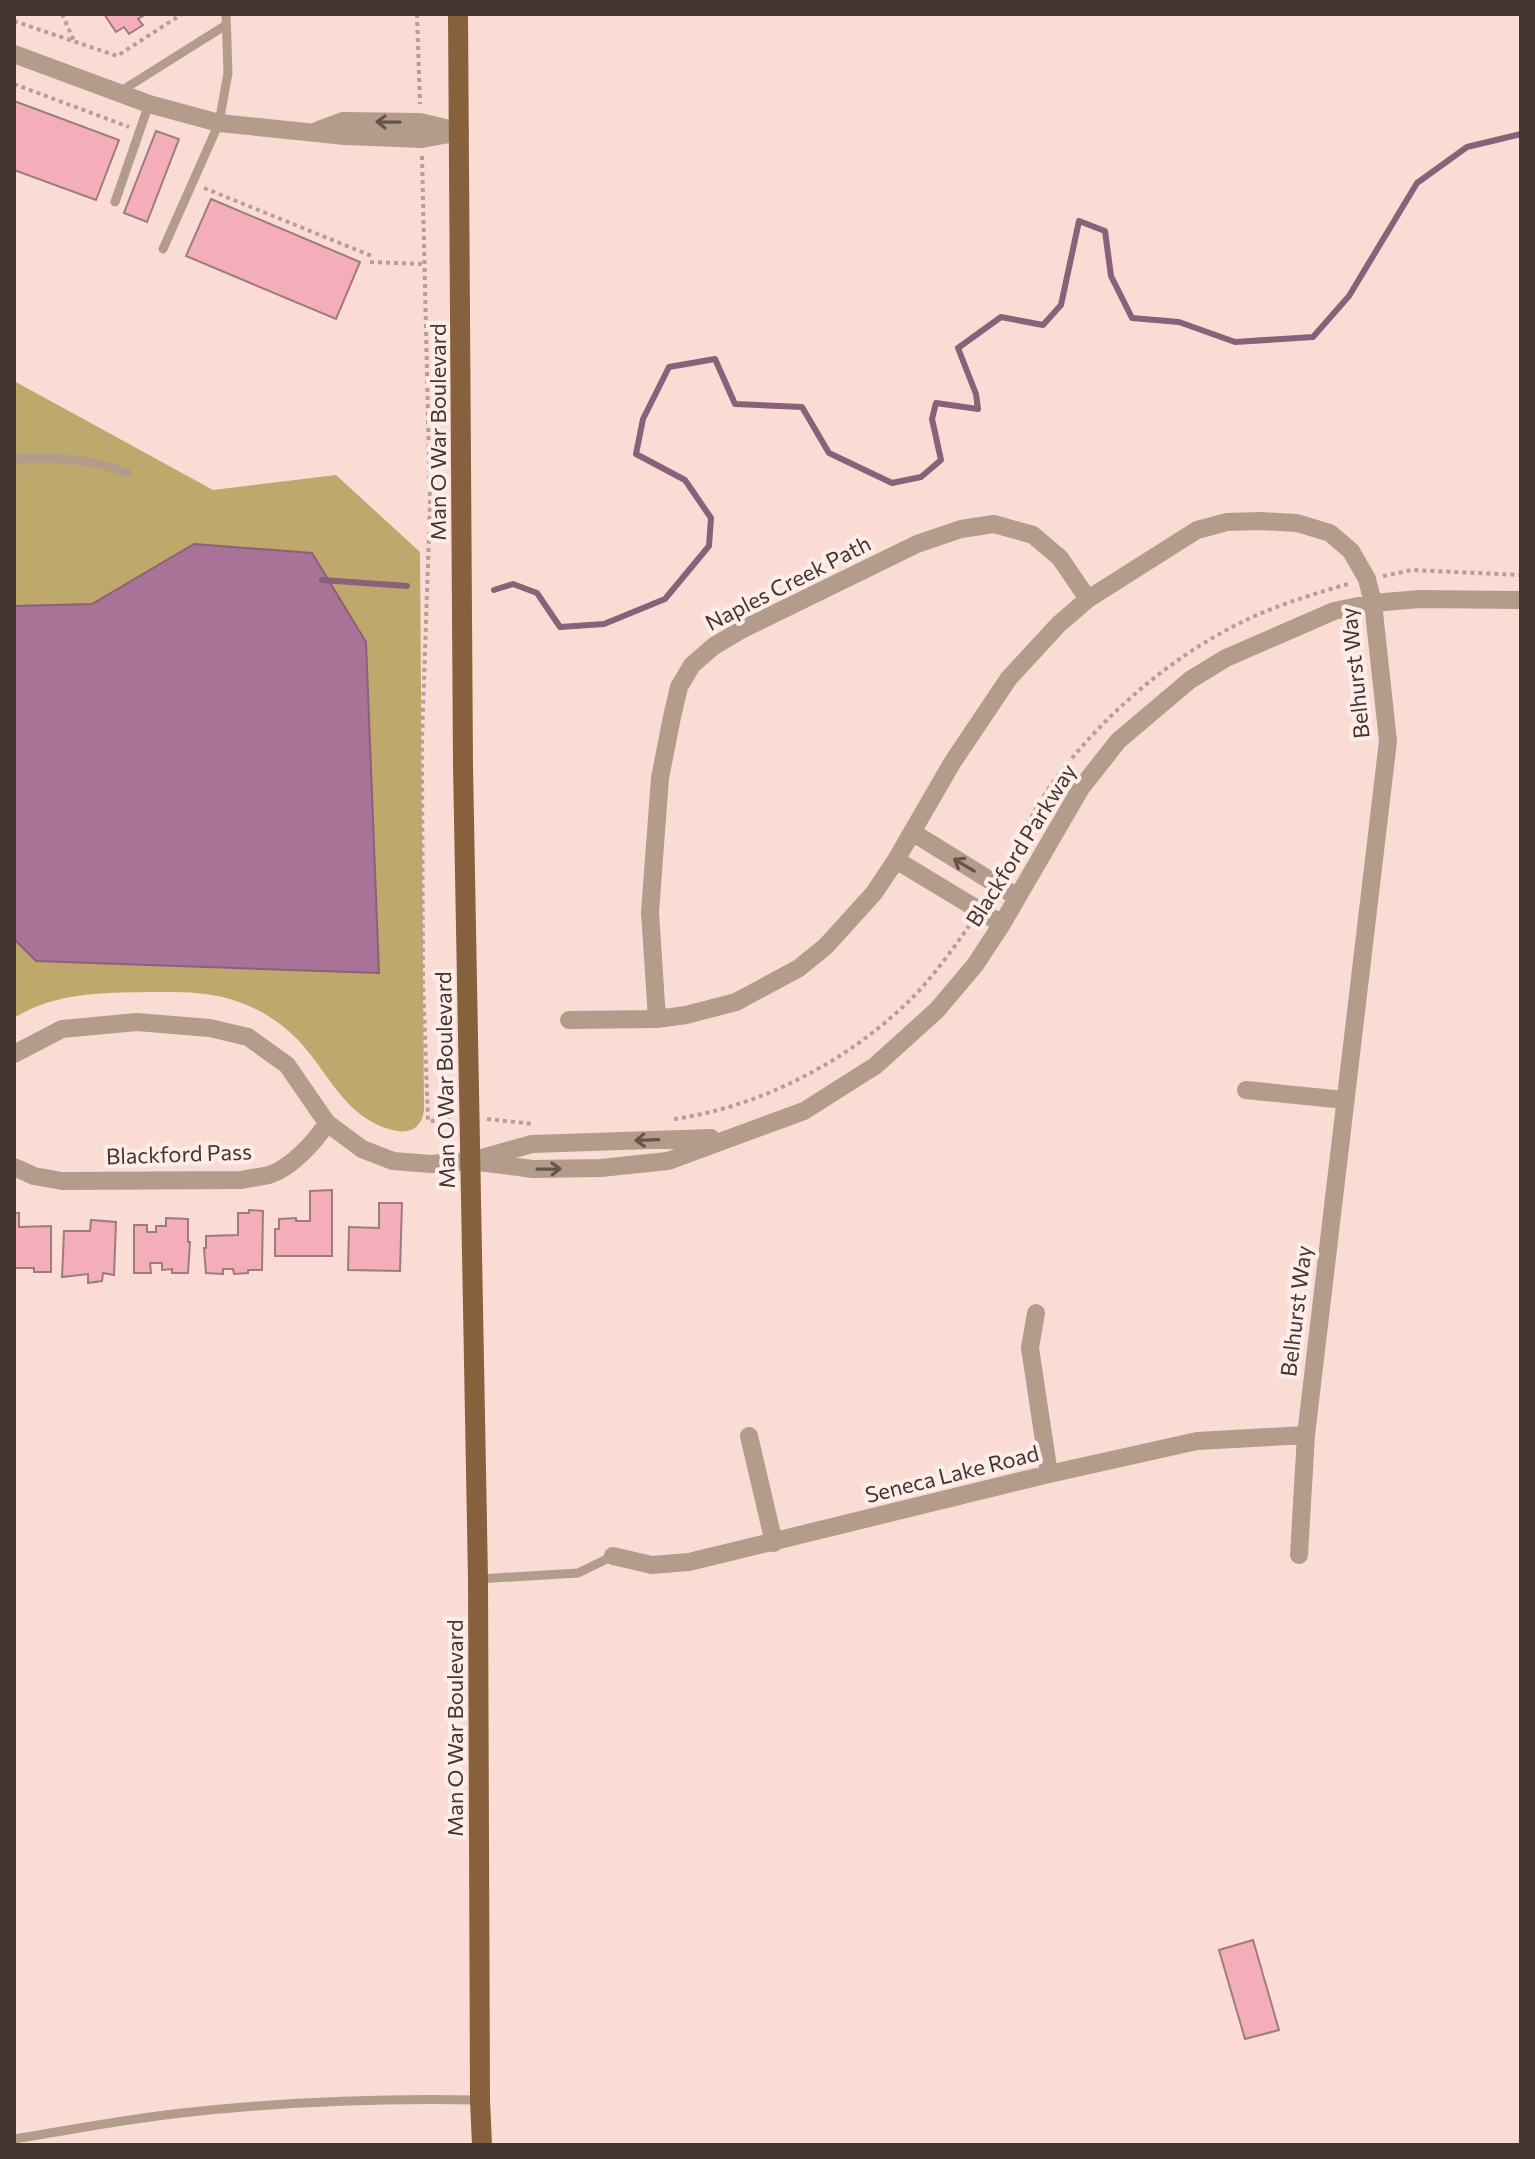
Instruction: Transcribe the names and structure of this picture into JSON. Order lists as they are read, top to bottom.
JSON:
{
  "streets": {
    "main road": ["Man O War Boulevard"],
    "street": [
      "Naples Creek Path",
      "Belhurst Way",
      "Blackford Parkway",
      "Blackford Pass",
      "Seneca Lake Road"
    ]
  },
  "crossings": [
    ["Man O War Boulevard", "Blackford Parkway"],
    ["Naples Creek Path", "Belhurst Way"],
    ["Belhurst Way", "Blackford Parkway"],
    ["Belhurst Way", "Seneca Lake Road"],
    ["Blackford Parkway", "Blackford Pass"]
  ]
}
